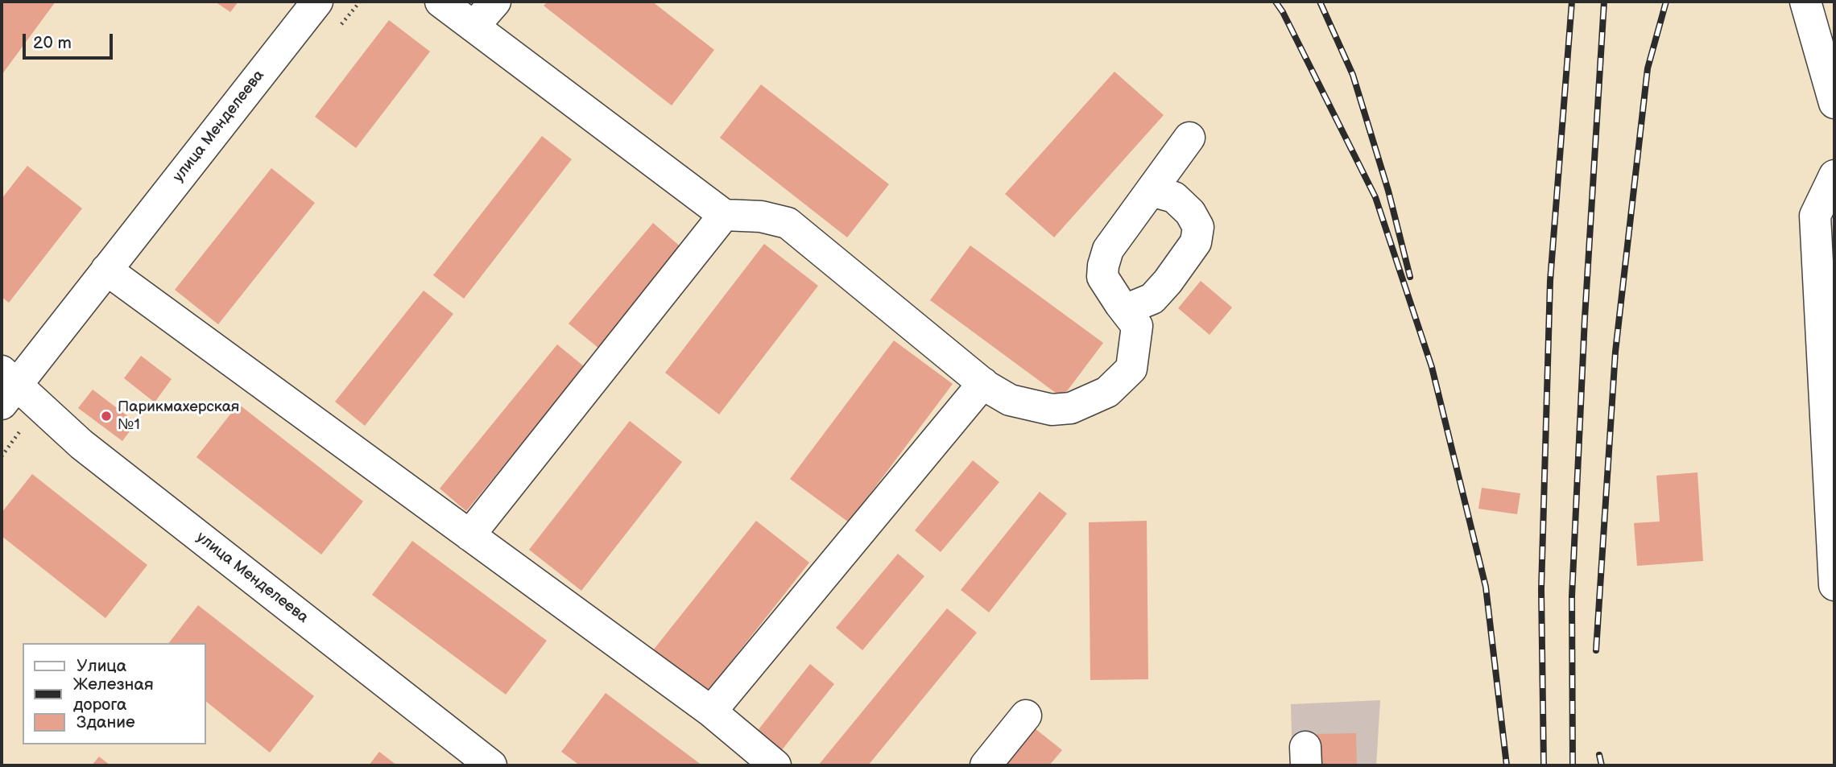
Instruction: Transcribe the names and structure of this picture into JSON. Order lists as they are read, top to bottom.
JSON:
{
  "streets": {
    "street": ["улица Менделеева"]
  },
  "places": ["Парикмахерская №1"],
  "legend": ["Улица", "Железная дорога", "Здание"],
  "scale_bar": "20 m"
}
